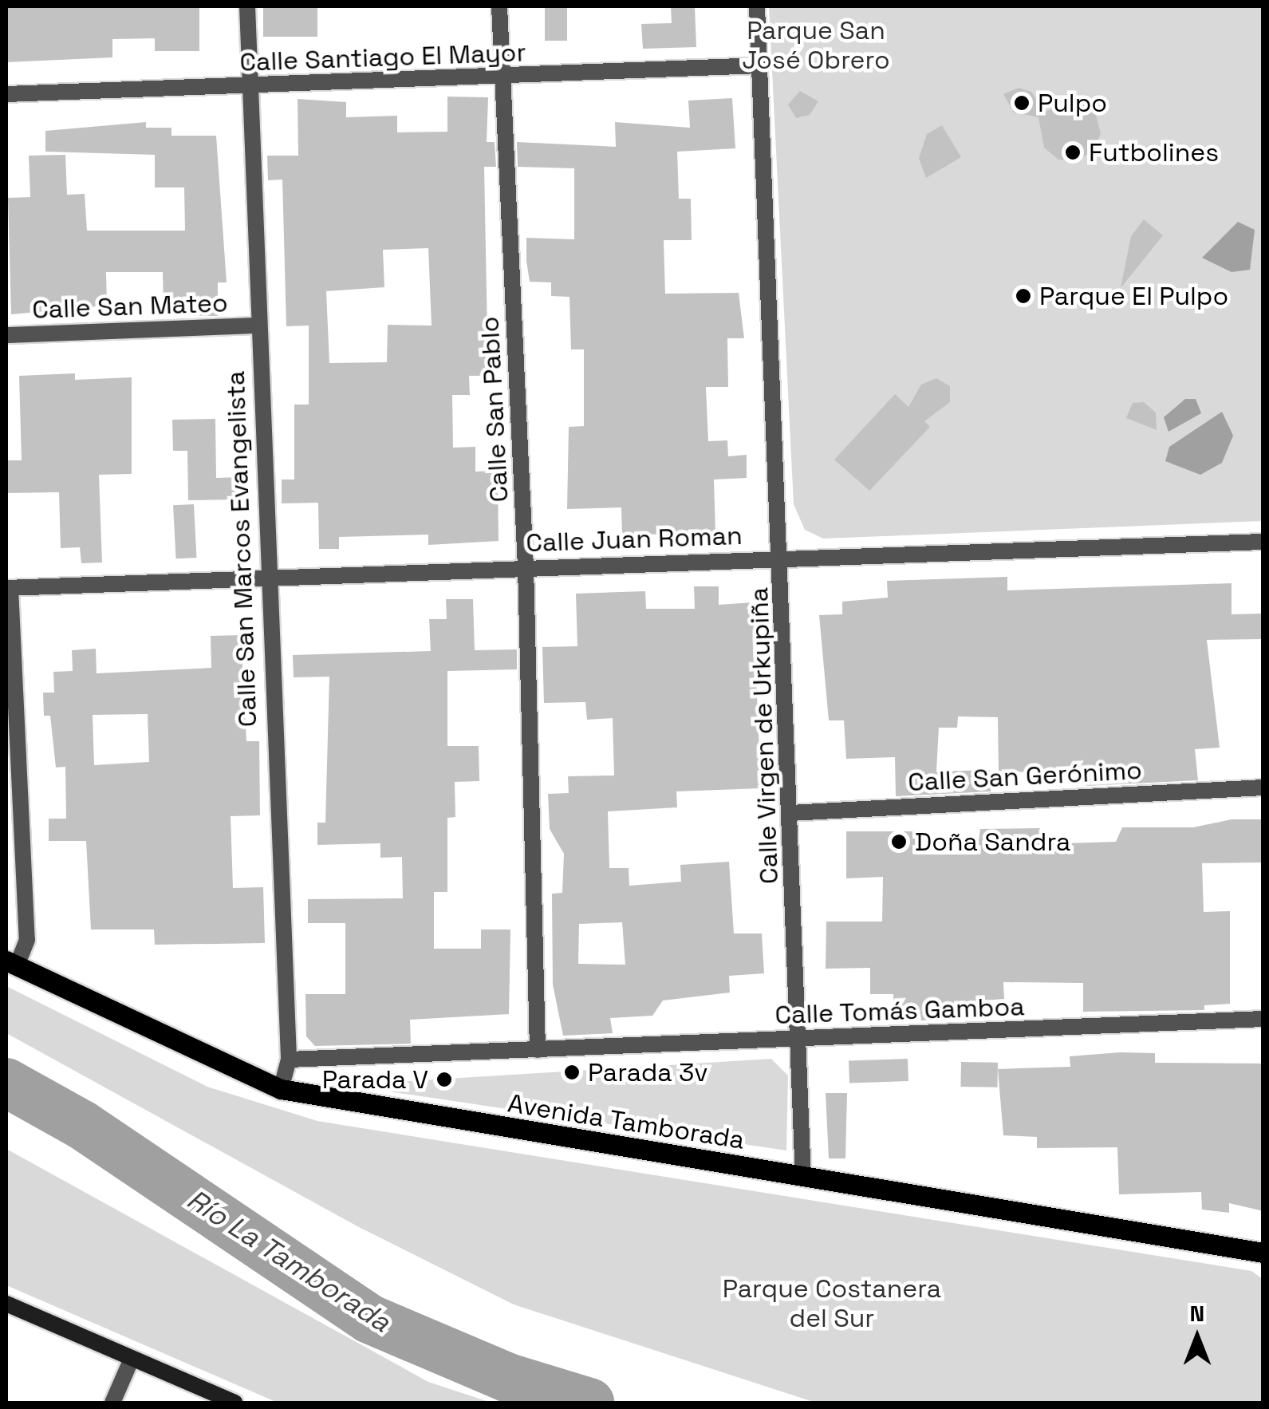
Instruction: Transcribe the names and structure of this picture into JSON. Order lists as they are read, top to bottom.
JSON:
{
  "streets": {
    "main road": ["Avenida Tamborada"],
    "street": [
      "Calle Santiago El Mayor",
      "Calle San Mateo",
      "Calle San Pablo",
      "Calle Juan Roman",
      "Calle San Marcos Evangelista",
      "Calle Virgen de Urkupiña",
      "Calle San Gerónimo",
      "Calle Tomás Gamboa"
    ]
  },
  "crossings": [
    ["Calle Santiago El Mayor", "Calle San Pablo"],
    ["Calle Santiago El Mayor", "Calle San Marcos Evangelista"],
    ["Calle Santiago El Mayor", "Calle Virgen de Urkupiña"],
    ["Calle San Mateo", "Calle San Marcos Evangelista"],
    ["Calle San Pablo", "Calle Juan Roman"],
    ["Calle San Pablo", "Calle Tomás Gamboa"],
    ["Calle Juan Roman", "Calle San Marcos Evangelista"],
    ["Calle Juan Roman", "Calle Virgen de Urkupiña"],
    ["Calle San Marcos Evangelista", "Calle Tomás Gamboa"],
    ["Calle San Marcos Evangelista", "Avenida Tamborada"],
    ["Calle Virgen de Urkupiña", "Calle San Gerónimo"],
    ["Calle Virgen de Urkupiña", "Calle Tomás Gamboa"],
    ["Calle Virgen de Urkupiña", "Avenida Tamborada"]
  ],
  "water": ["Río La Tamborada"],
  "parks": ["Parque San José Obrero", "Parque Costanera del Sur"],
  "places": [
    "Pulpo",
    "Futbolines",
    "Parque El Pulpo",
    "Doña Sandra",
    "Parada 3v",
    "Parada V"
  ],
  "north": "top"
}
